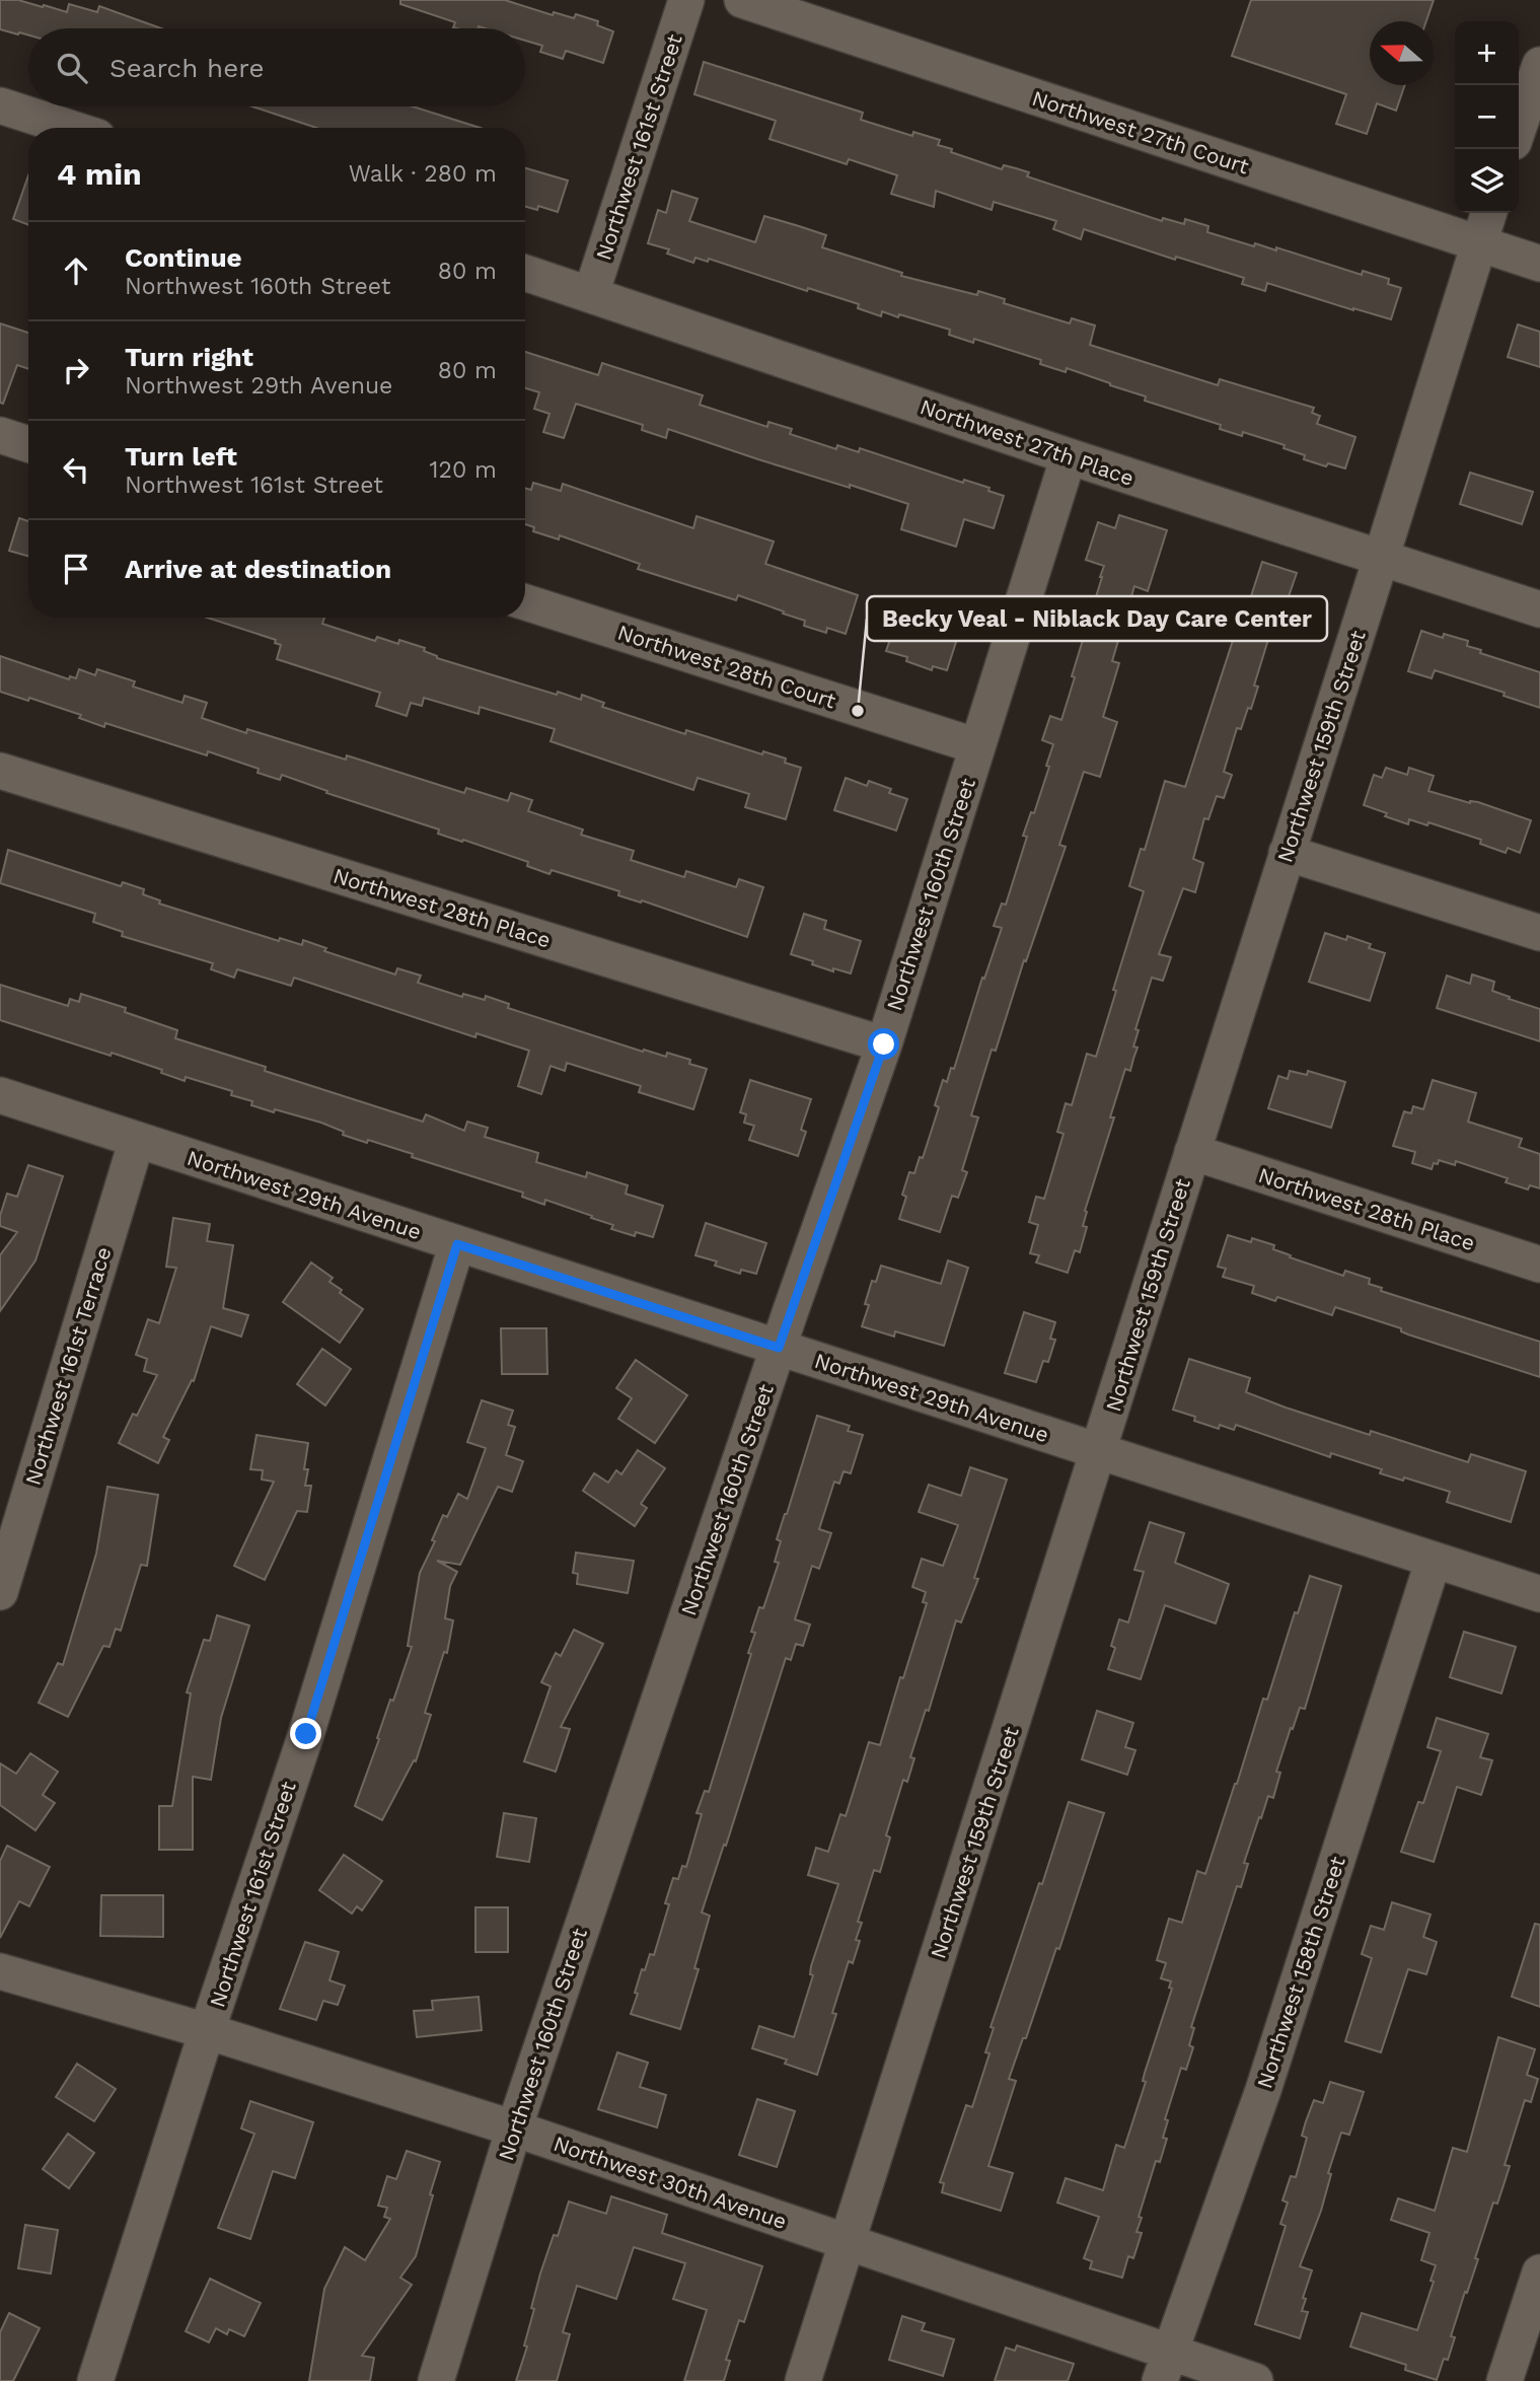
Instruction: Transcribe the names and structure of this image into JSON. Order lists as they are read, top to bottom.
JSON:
{
  "streets": {
    "street": [
      "Northwest 27th Court",
      "Northwest 161st Street",
      "Northwest 27th Place",
      "Northwest 28th Court",
      "Northwest 159th Street",
      "Northwest 160th Street",
      "Northwest 28th Place",
      "Northwest 29th Avenue",
      "Northwest 161st Terrace",
      "Northwest 158th Street",
      "Northwest 30th Avenue"
    ]
  },
  "crossings": [
    ["Northwest 27th Court", "Northwest 159th Street"],
    ["Northwest 161st Street", "Northwest 27th Place"],
    ["Northwest 161st Street", "Northwest 29th Avenue"],
    ["Northwest 161st Street", "Northwest 30th Avenue"],
    ["Northwest 27th Place", "Northwest 159th Street"],
    ["Northwest 27th Place", "Northwest 160th Street"],
    ["Northwest 28th Court", "Northwest 160th Street"],
    ["Northwest 159th Street", "Northwest 28th Place"],
    ["Northwest 159th Street", "Northwest 29th Avenue"],
    ["Northwest 159th Street", "Northwest 30th Avenue"],
    ["Northwest 160th Street", "Northwest 28th Place"],
    ["Northwest 160th Street", "Northwest 29th Avenue"],
    ["Northwest 160th Street", "Northwest 30th Avenue"],
    ["Northwest 29th Avenue", "Northwest 161st Terrace"],
    ["Northwest 29th Avenue", "Northwest 158th Street"],
    ["Northwest 158th Street", "Northwest 30th Avenue"]
  ],
  "places": ["Becky Veal - Niblack Day Care Center"],
  "north": "left",
  "page": {
    "map_buttons": ["+", "−"],
    "search": "Search here",
    "heading": ["4 min", "Walk · 280 m"],
    "list": [
      ["Continue", "Northwest 160th Street", "80 m"],
      ["Turn right", "Northwest 29th Avenue", "80 m"],
      ["Turn left", "Northwest 161st Street", "120 m"],
      "Arrive at destination"
    ]
  }
}
